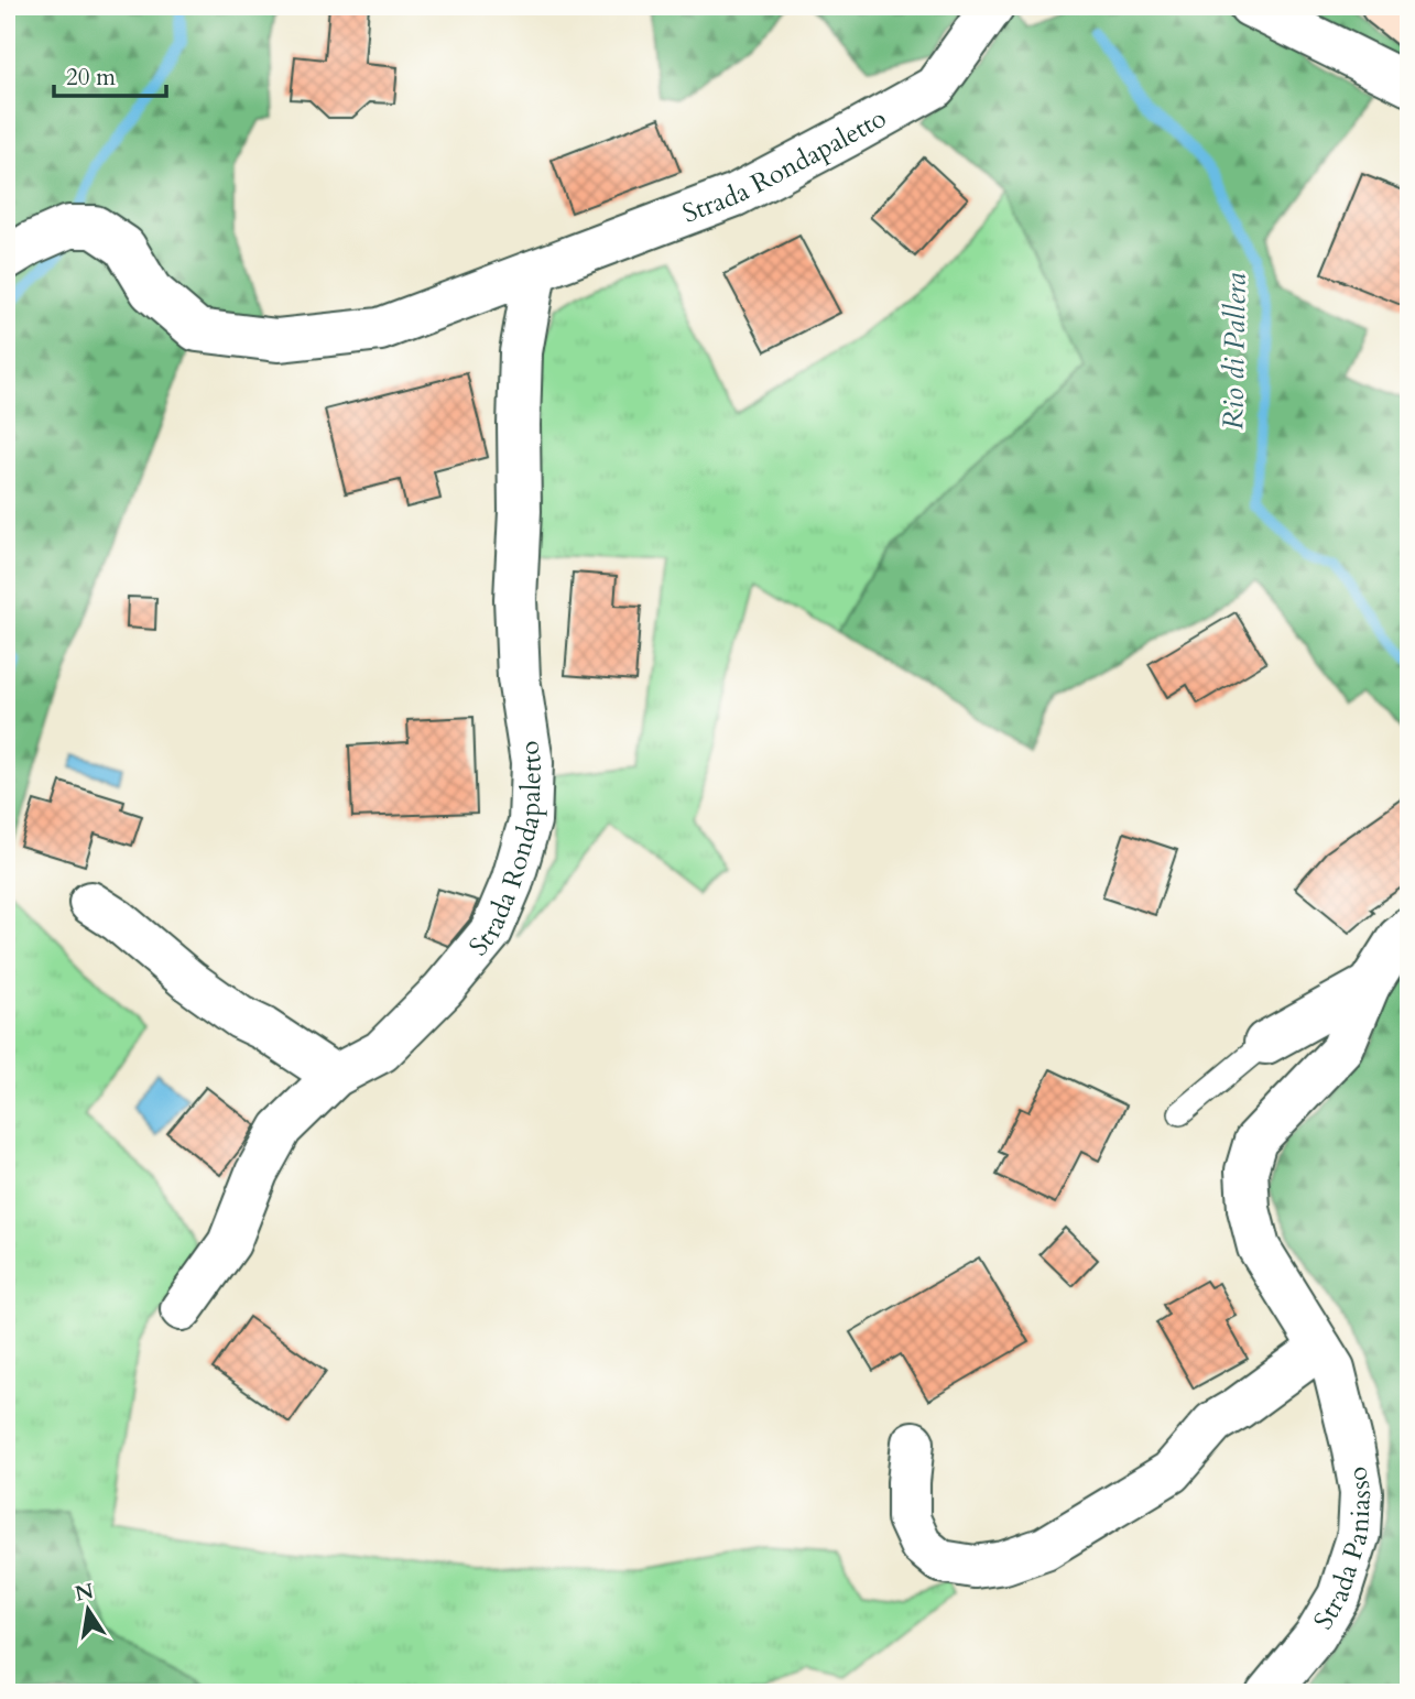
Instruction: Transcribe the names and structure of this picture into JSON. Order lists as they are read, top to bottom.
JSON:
{
  "streets": {
    "street": ["Strada Rondapaletto", "Strada Paniasso"]
  },
  "water": ["Rio di Pallera"],
  "scale_bar": "20 m",
  "north": "top"
}
